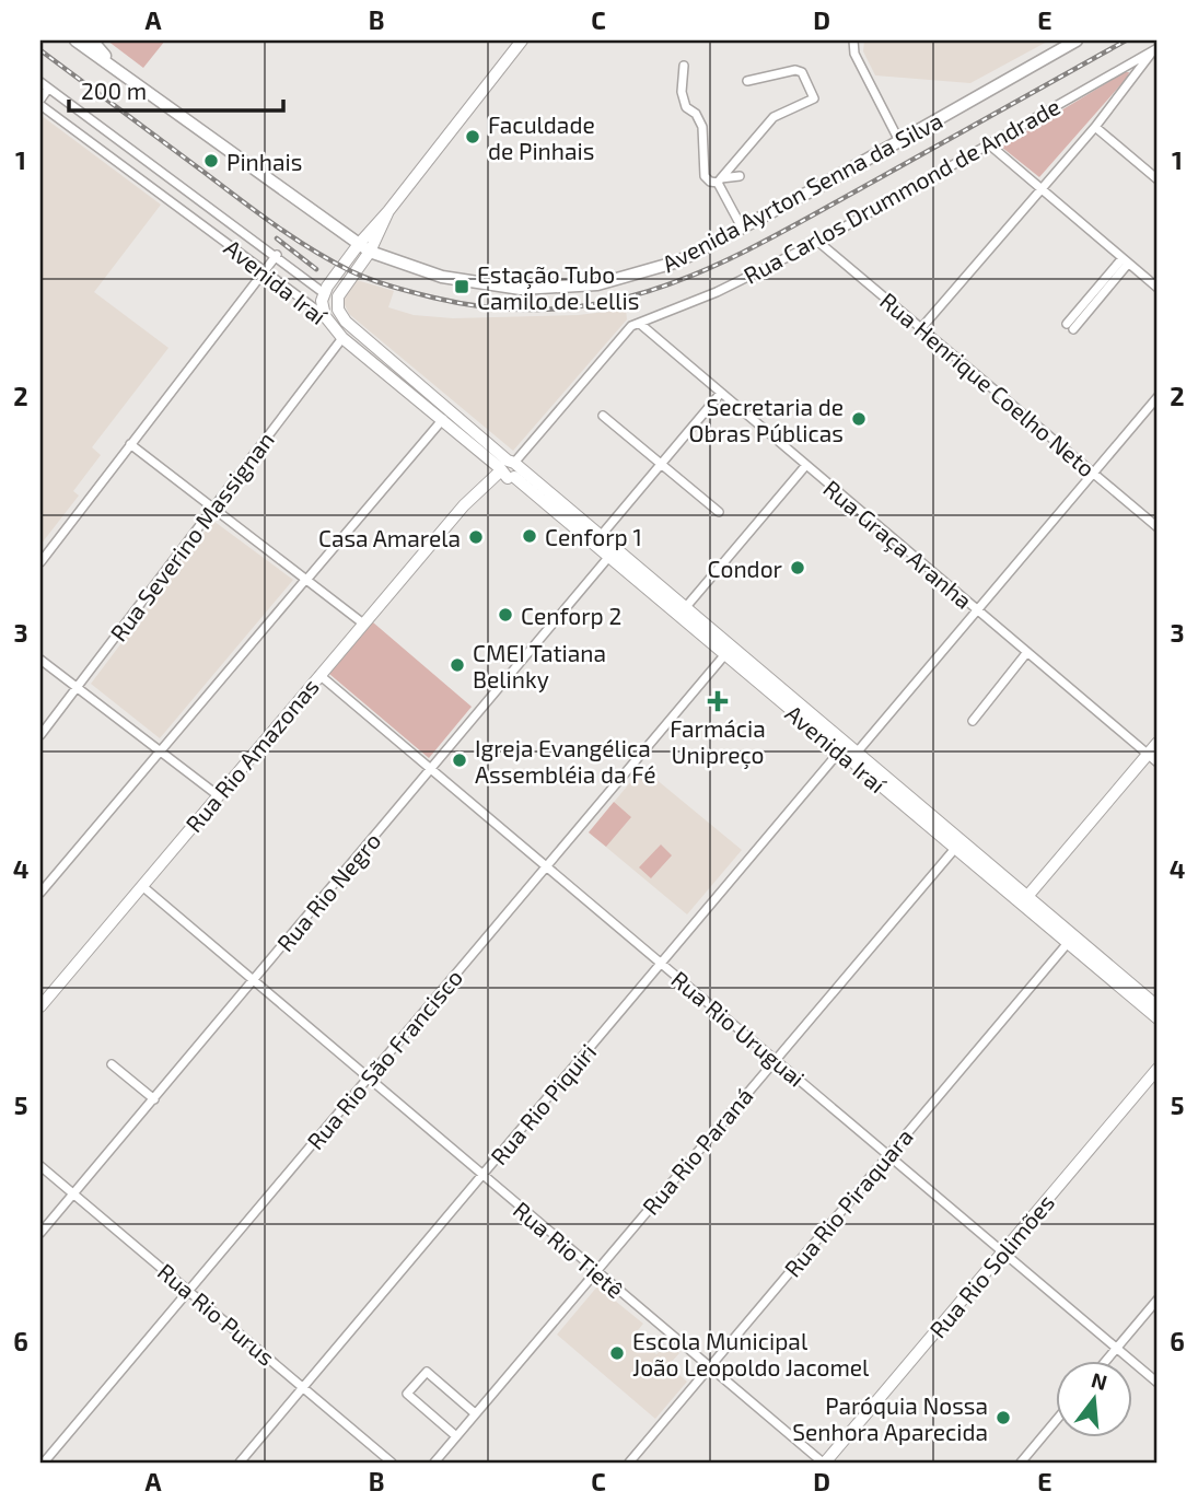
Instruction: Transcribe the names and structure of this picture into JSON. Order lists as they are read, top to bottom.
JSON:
{
  "streets": {
    "main road": [
      "Avenida Ayrton Senna da Silva",
      "Avenida Iraí",
      "Rua Rio Amazonas",
      "Rua Rio Solimões"
    ],
    "street": [
      "Rua Carlos Drummond de Andrade",
      "Rua Henrique Coelho Neto",
      "Rua Severino Massignan",
      "Rua Graça Aranha",
      "Rua Rio Negro",
      "Rua Rio Uruguai",
      "Rua Rio São Francisco",
      "Rua Rio Piquiri",
      "Rua Rio Paraná",
      "Rua Rio Piraquara",
      "Rua Rio Tietê",
      "Rua Rio Purus"
    ]
  },
  "crossings": [
    ["Rua Carlos Drummond de Andrade", "Avenida Iraí"],
    ["Rua Carlos Drummond de Andrade", "Rua Henrique Coelho Neto"],
    ["Rua Carlos Drummond de Andrade", "Rua Graça Aranha"],
    ["Rua Carlos Drummond de Andrade", "Rua Rio Amazonas"],
    ["Avenida Ayrton Senna da Silva", "Avenida Iraí"],
    ["Avenida Iraí", "Rua Severino Massignan"],
    ["Avenida Iraí", "Rua Rio Amazonas"],
    ["Avenida Iraí", "Rua Rio Negro"],
    ["Avenida Iraí", "Rua Rio São Francisco"],
    ["Avenida Iraí", "Rua Rio Piquiri"],
    ["Avenida Iraí", "Rua Rio Paraná"],
    ["Avenida Iraí", "Rua Rio Piraquara"],
    ["Rua Rio Amazonas", "Rua Rio Uruguai"],
    ["Rua Rio Amazonas", "Rua Rio Tietê"],
    ["Rua Rio Negro", "Rua Rio Uruguai"],
    ["Rua Rio Negro", "Rua Rio Tietê"],
    ["Rua Rio Negro", "Rua Rio Purus"],
    ["Rua Rio Uruguai", "Rua Rio São Francisco"],
    ["Rua Rio Uruguai", "Rua Rio Piquiri"],
    ["Rua Rio Uruguai", "Rua Rio Paraná"],
    ["Rua Rio Uruguai", "Rua Rio Piraquara"],
    ["Rua Rio Uruguai", "Rua Rio Solimões"],
    ["Rua Rio São Francisco", "Rua Rio Tietê"],
    ["Rua Rio São Francisco", "Rua Rio Purus"],
    ["Rua Rio Piquiri", "Rua Rio Tietê"],
    ["Rua Rio Piquiri", "Rua Rio Purus"],
    ["Rua Rio Paraná", "Rua Rio Tietê"],
    ["Rua Rio Piraquara", "Rua Rio Tietê"],
    ["Rua Rio Tietê", "Rua Rio Solimões"]
  ],
  "places": {
    "other": [
      "Faculdade de Pinhais",
      "Pinhais",
      "Secretaria de Obras Públicas",
      "Cenforp 1",
      "Casa Amarela",
      "Condor",
      "Cenforp 2",
      "CMEI Tatiana Belinky",
      "Igreja Evangélica Assembléia da Fé",
      "Escola Municipal João Leopoldo Jacomel",
      "Paróquia Nossa Senhora Aparecida"
    ],
    "transit": ["Estação Tubo Camilo de Lellis"],
    "health": ["Farmácia Unipreço"]
  },
  "scale_bar": "200 m",
  "north": "top",
  "grid": {
    "columns": [
      "A",
      "B",
      "C",
      "D",
      "E"
    ],
    "rows": [
      "1",
      "2",
      "3",
      "4",
      "5",
      "6"
    ]
  }
}
